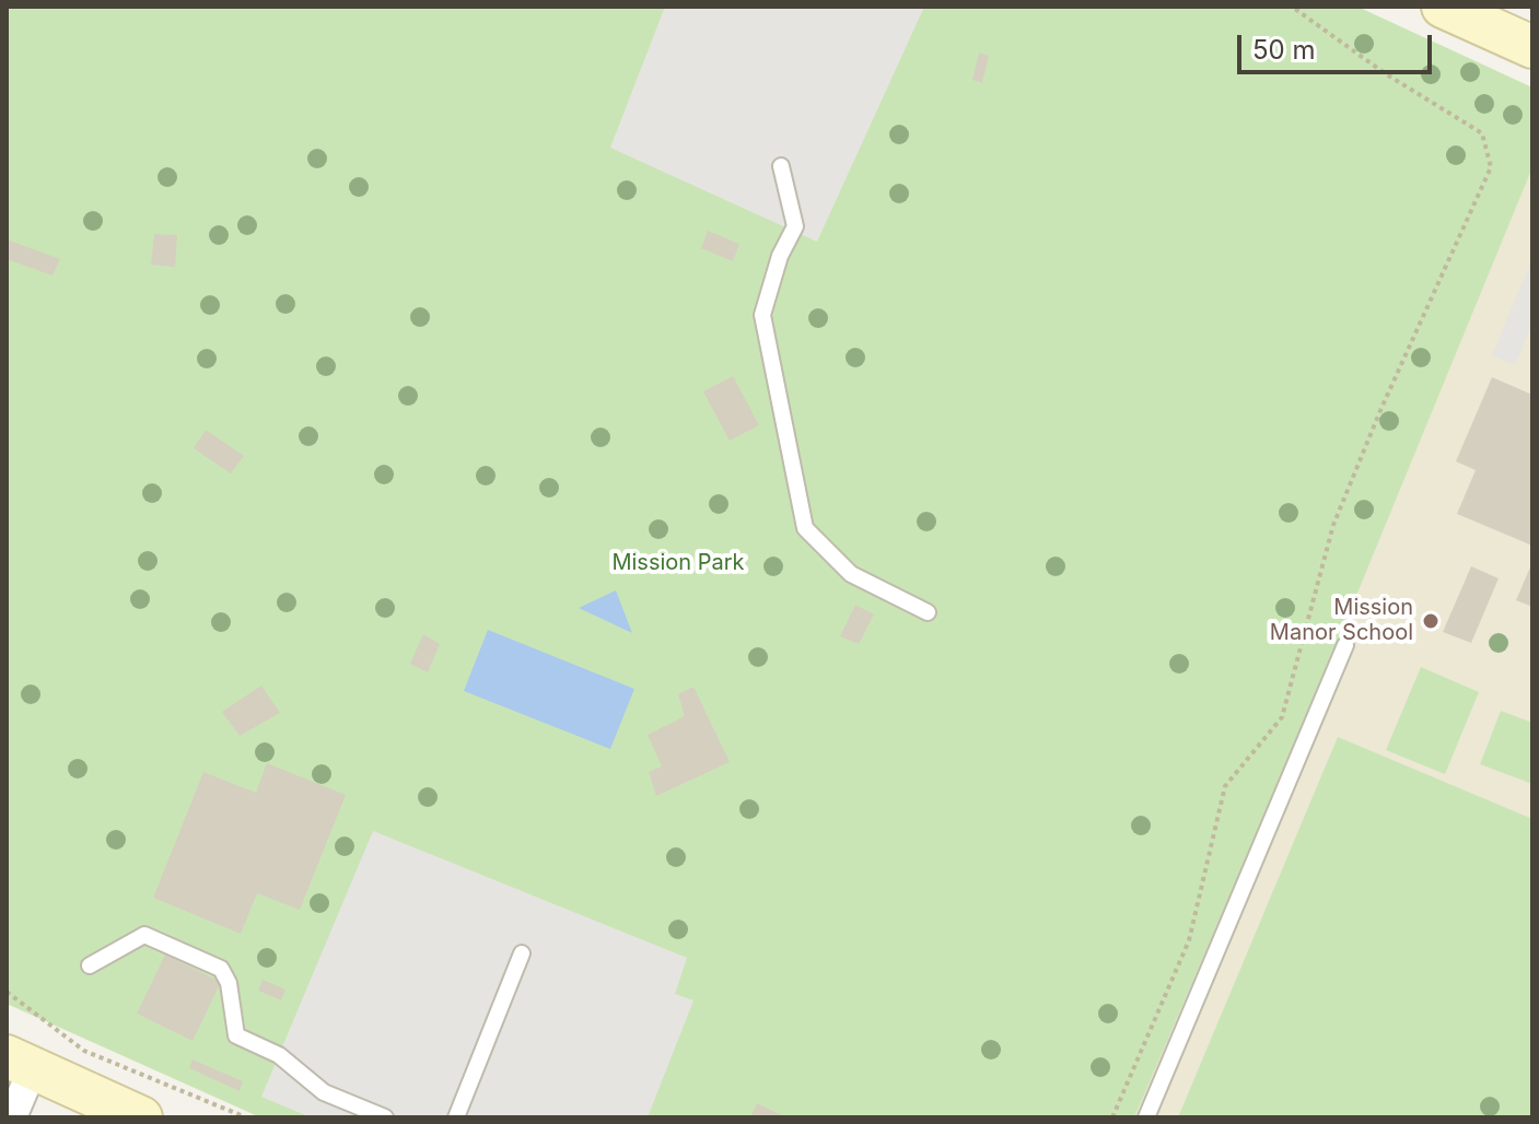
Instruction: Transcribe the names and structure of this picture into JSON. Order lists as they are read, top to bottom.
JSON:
{
  "parks": ["Mission Park"],
  "places": ["Mission Manor School"],
  "scale_bar": "50 m"
}
